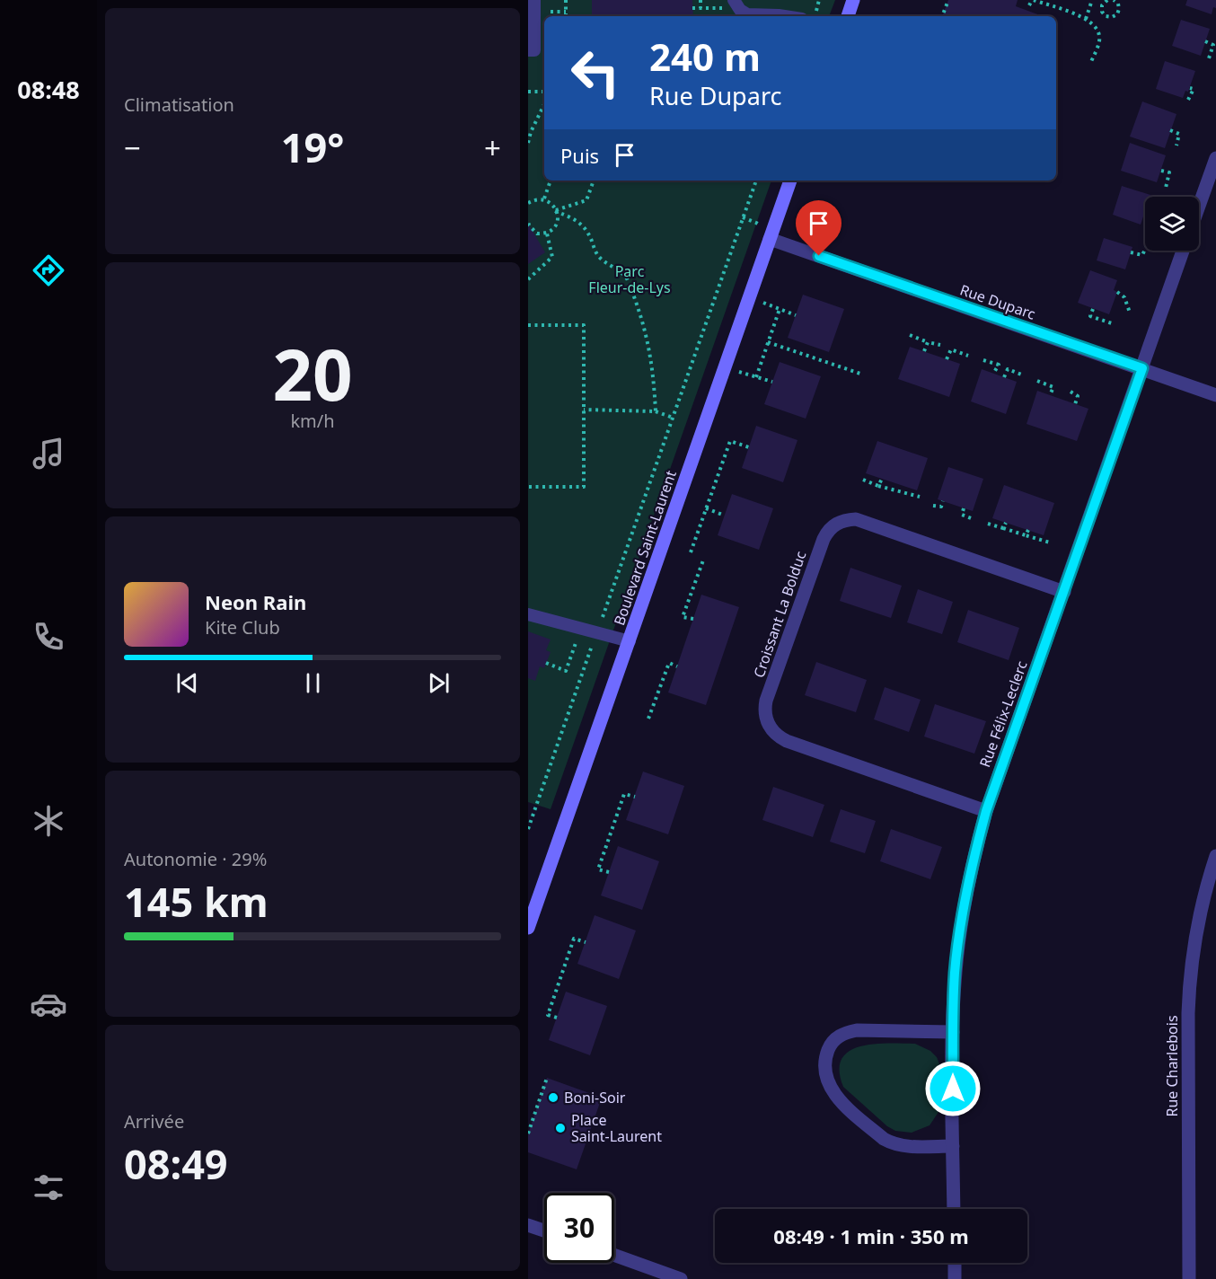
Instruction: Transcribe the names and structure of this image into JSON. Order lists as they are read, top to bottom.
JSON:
{
  "streets": {
    "street": [
      "Rue Duparc",
      "Boulevard Saint-Laurent",
      "Croissant La Bolduc",
      "Rue Félix-Leclerc",
      "Rue Charlebois"
    ]
  },
  "crossings": [
    ["Rue Duparc", "Boulevard Saint-Laurent"],
    ["Rue Duparc", "Rue Félix-Leclerc"],
    ["Croissant La Bolduc", "Rue Félix-Leclerc"]
  ],
  "parks": ["Parc Fleur-de-Lys"],
  "places": ["Boni-Soir", "Place Saint-Laurent"],
  "page": {
    "tabs": "08:48",
    "tile": [
      "Climatisation",
      ["20", "km/h"],
      ["Autonomie · 29%", "145 km"],
      ["Arrivée", "08:49"]
    ],
    "turn": ["240 m", "Rue Duparc"],
    "heat": ["−", "19°", "+"],
    "then": "Puis",
    "song": ["Neon Rain", "Kite Club"],
    "limit": "30",
    "trip": "08:49 · 1 min · 350 m"
  }
}
